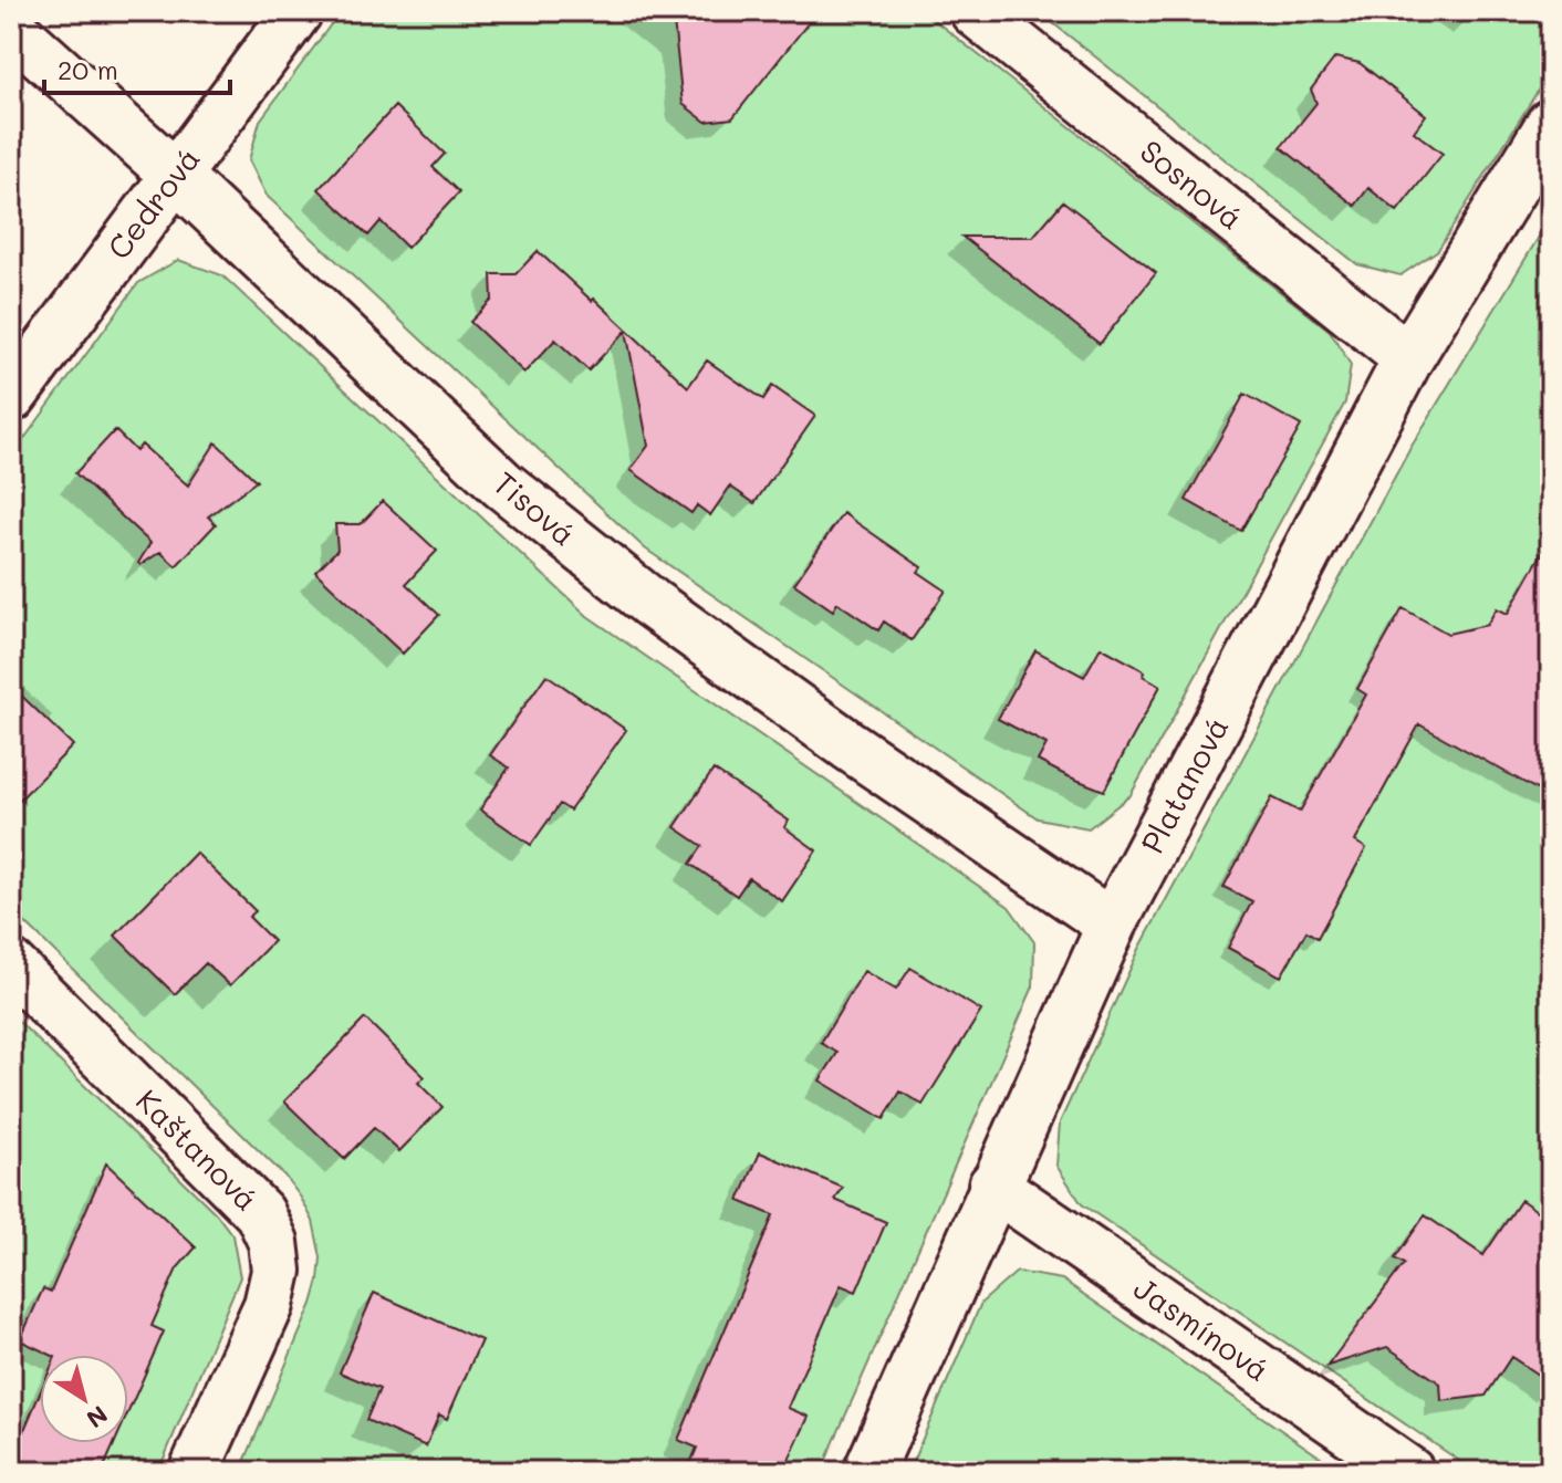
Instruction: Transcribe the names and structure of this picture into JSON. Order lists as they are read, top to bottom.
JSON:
{
  "streets": {
    "street": [
      "Sosnová",
      "Cedrová",
      "Tisová",
      "Platanová",
      "Kaštanová",
      "Jasmínová"
    ]
  },
  "crossings": [
    ["Sosnová", "Platanová"],
    ["Cedrová", "Tisová"],
    ["Tisová", "Platanová"],
    ["Platanová", "Jasmínová"]
  ],
  "scale_bar": "20 m",
  "north": "bottom right"
}
